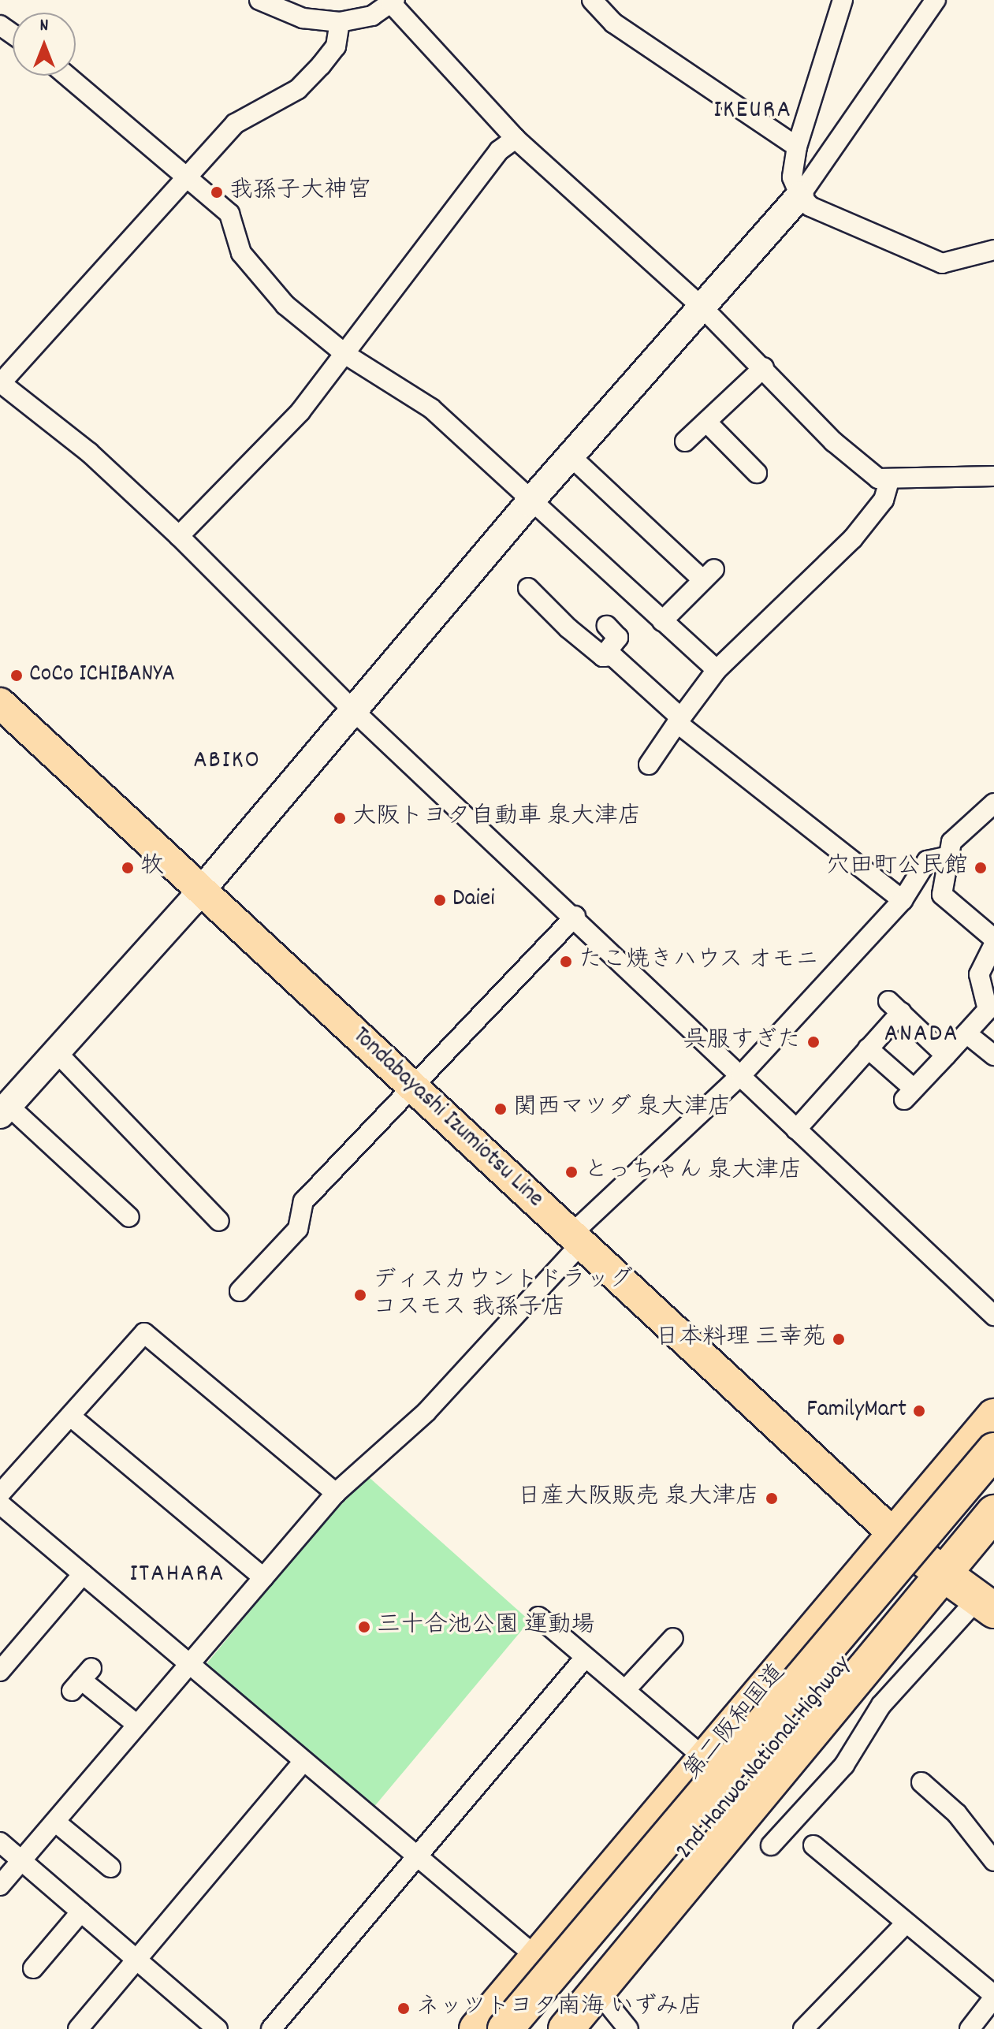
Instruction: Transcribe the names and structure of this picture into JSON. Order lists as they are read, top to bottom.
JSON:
{
  "streets": {
    "highway": ["第二阪和国道", "2nd Hanwa National Highway"],
    "main road": ["Tondabayashi Izumiotsu Line"]
  },
  "crossings": [
    ["Tondabayashi Izumiotsu Line", "第二阪和国道"]
  ],
  "districts": [
    "IKEURA",
    "ABIKO",
    "ANADA",
    "ITAHARA"
  ],
  "places": [
    "我孫子大神宮",
    "CoCo ICHIBANYA",
    "大阪トヨタ自動車 泉大津店",
    "牧",
    "穴田町公民館",
    "Daiei",
    "たこ焼きハウス オモニ",
    "呉服すぎた",
    "関西マツダ 泉大津店",
    "とっちゃん 泉大津店",
    "ディスカウントドラッグ コスモス 我孫子店",
    "日本料理 三幸苑",
    "FamilyMart",
    "日産大阪販売 泉大津店",
    "三十合池公園 運動場",
    "ネッツトヨタ南海 いずみ店"
  ],
  "north": "top"
}
